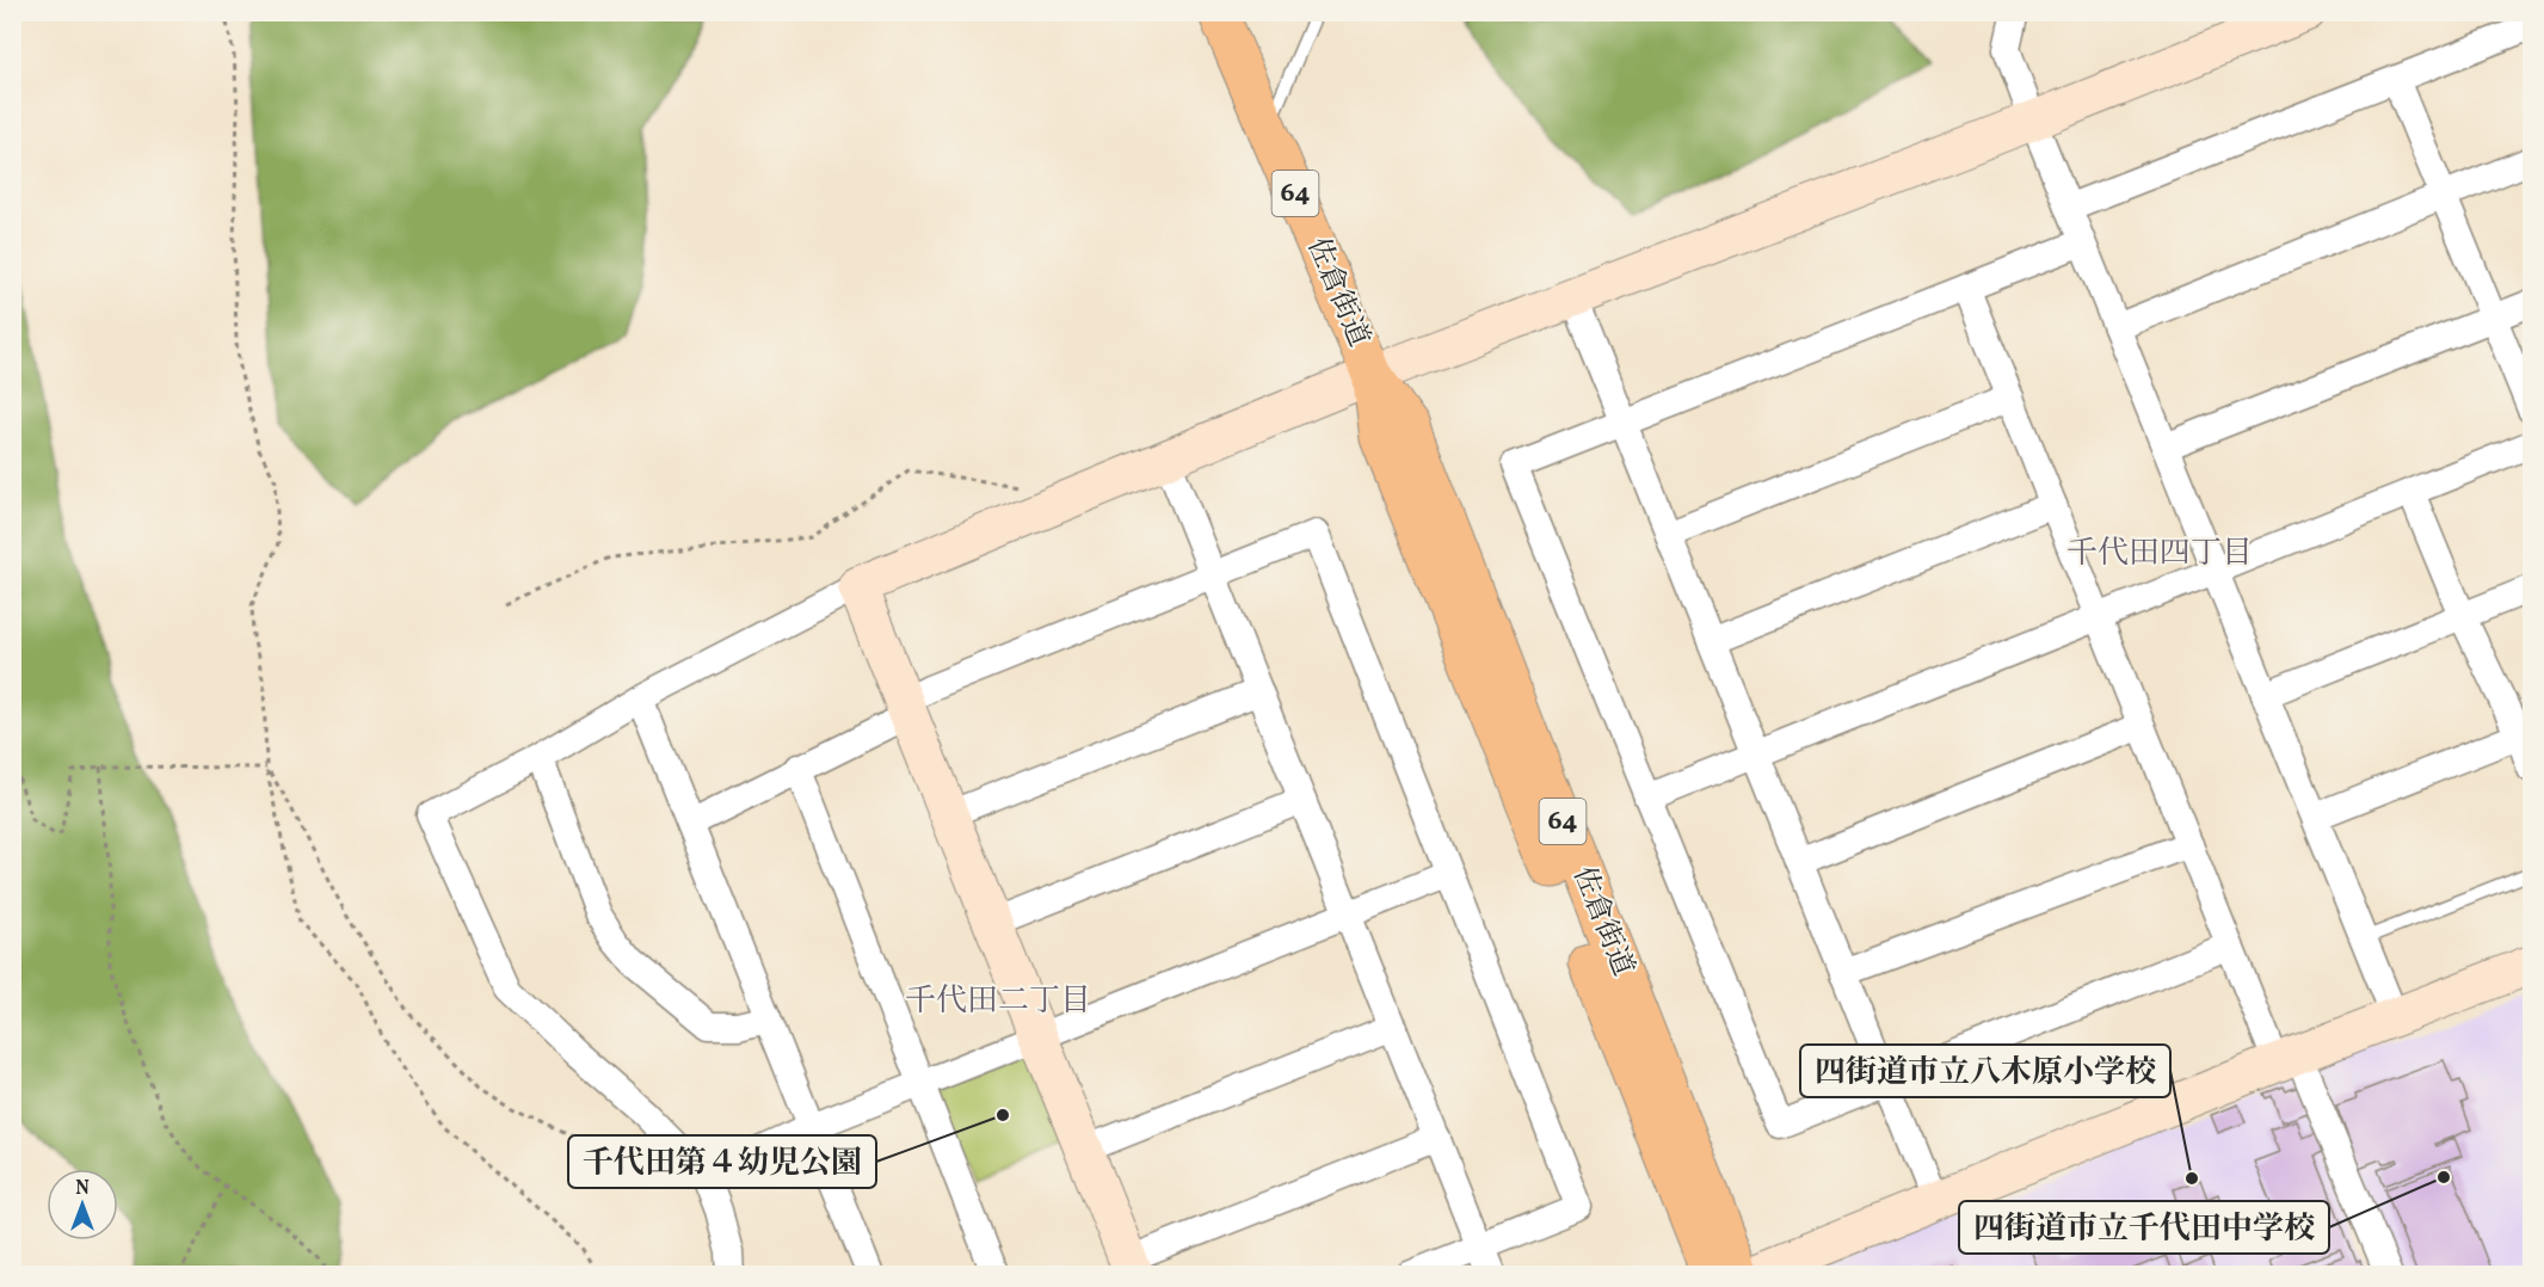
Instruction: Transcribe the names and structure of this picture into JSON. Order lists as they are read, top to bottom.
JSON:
{
  "streets": {
    "main road": ["64", "佐倉街道"]
  },
  "districts": ["千代田四丁目", "千代田二丁目"],
  "places": ["千代田第４幼児公園", "四街道市立千代田中学校", "四街道市立八木原小学校"],
  "north": "top"
}
